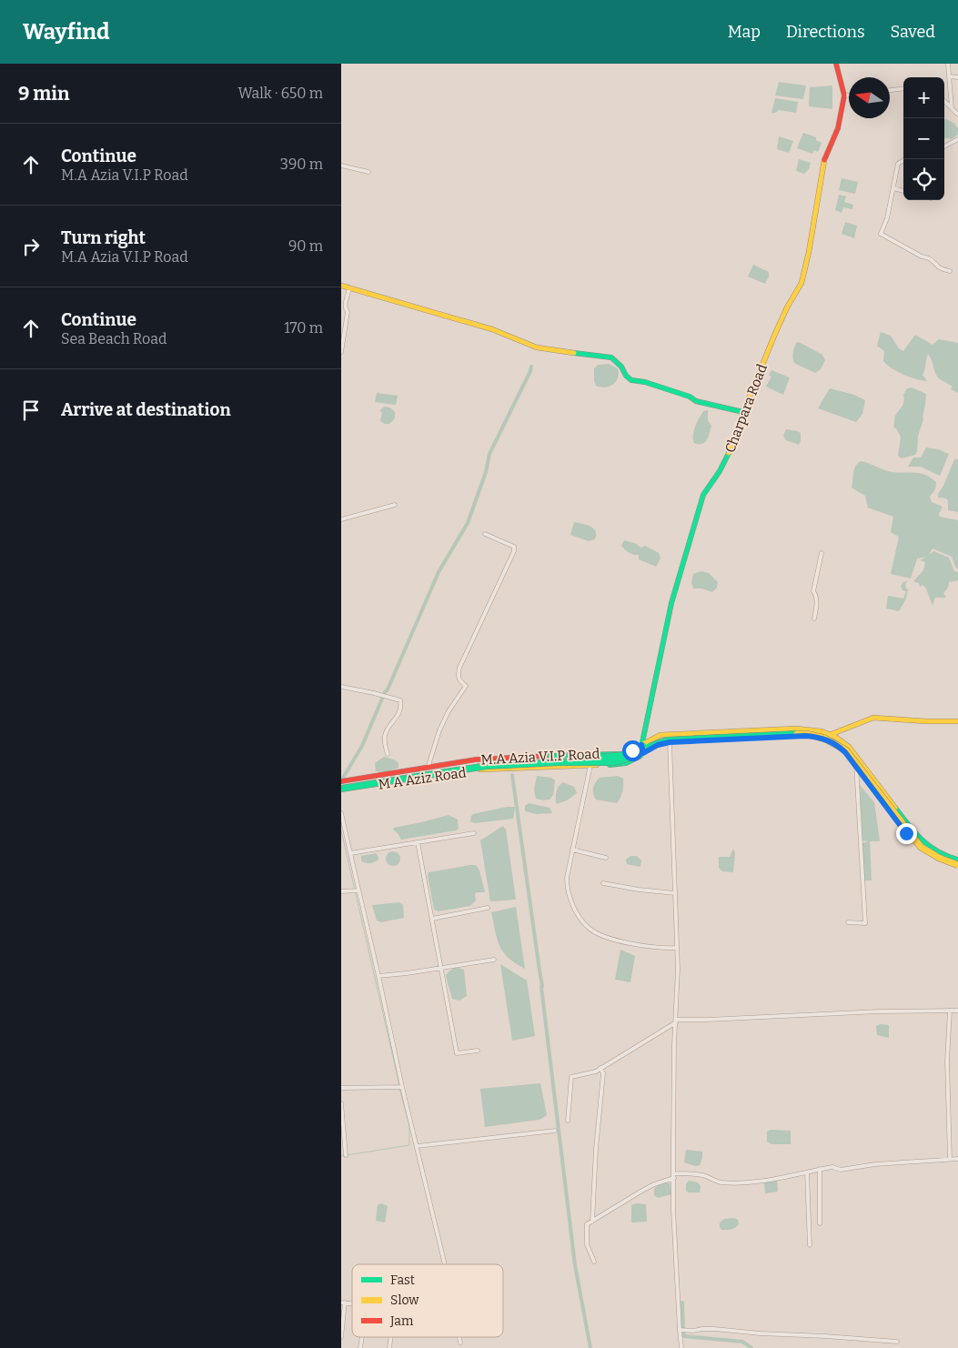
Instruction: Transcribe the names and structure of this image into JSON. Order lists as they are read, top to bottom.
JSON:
{
  "streets": {
    "main road": ["Charpara Road", "M.A Azia V.I.P Road", "M A Aziz Road"]
  },
  "crossings": [
    ["Charpara Road", "M.A Azia V.I.P Road"],
    ["Charpara Road", "M A Aziz Road"],
    ["M.A Azia V.I.P Road", "M A Aziz Road"]
  ],
  "legend": ["Fast", "Slow", "Jam"],
  "north": "left",
  "page": {
    "header": "Wayfind",
    "nav": ["Map", "Directions", "Saved"],
    "heading": ["9 min", "Walk · 650 m"],
    "map_buttons": ["+", "−"],
    "list": [
      ["Continue", "M.A Azia V.I.P Road", "390 m"],
      ["Turn right", "M.A Azia V.I.P Road", "90 m"],
      ["Continue", "Sea Beach Road", "170 m"],
      "Arrive at destination"
    ]
  }
}
